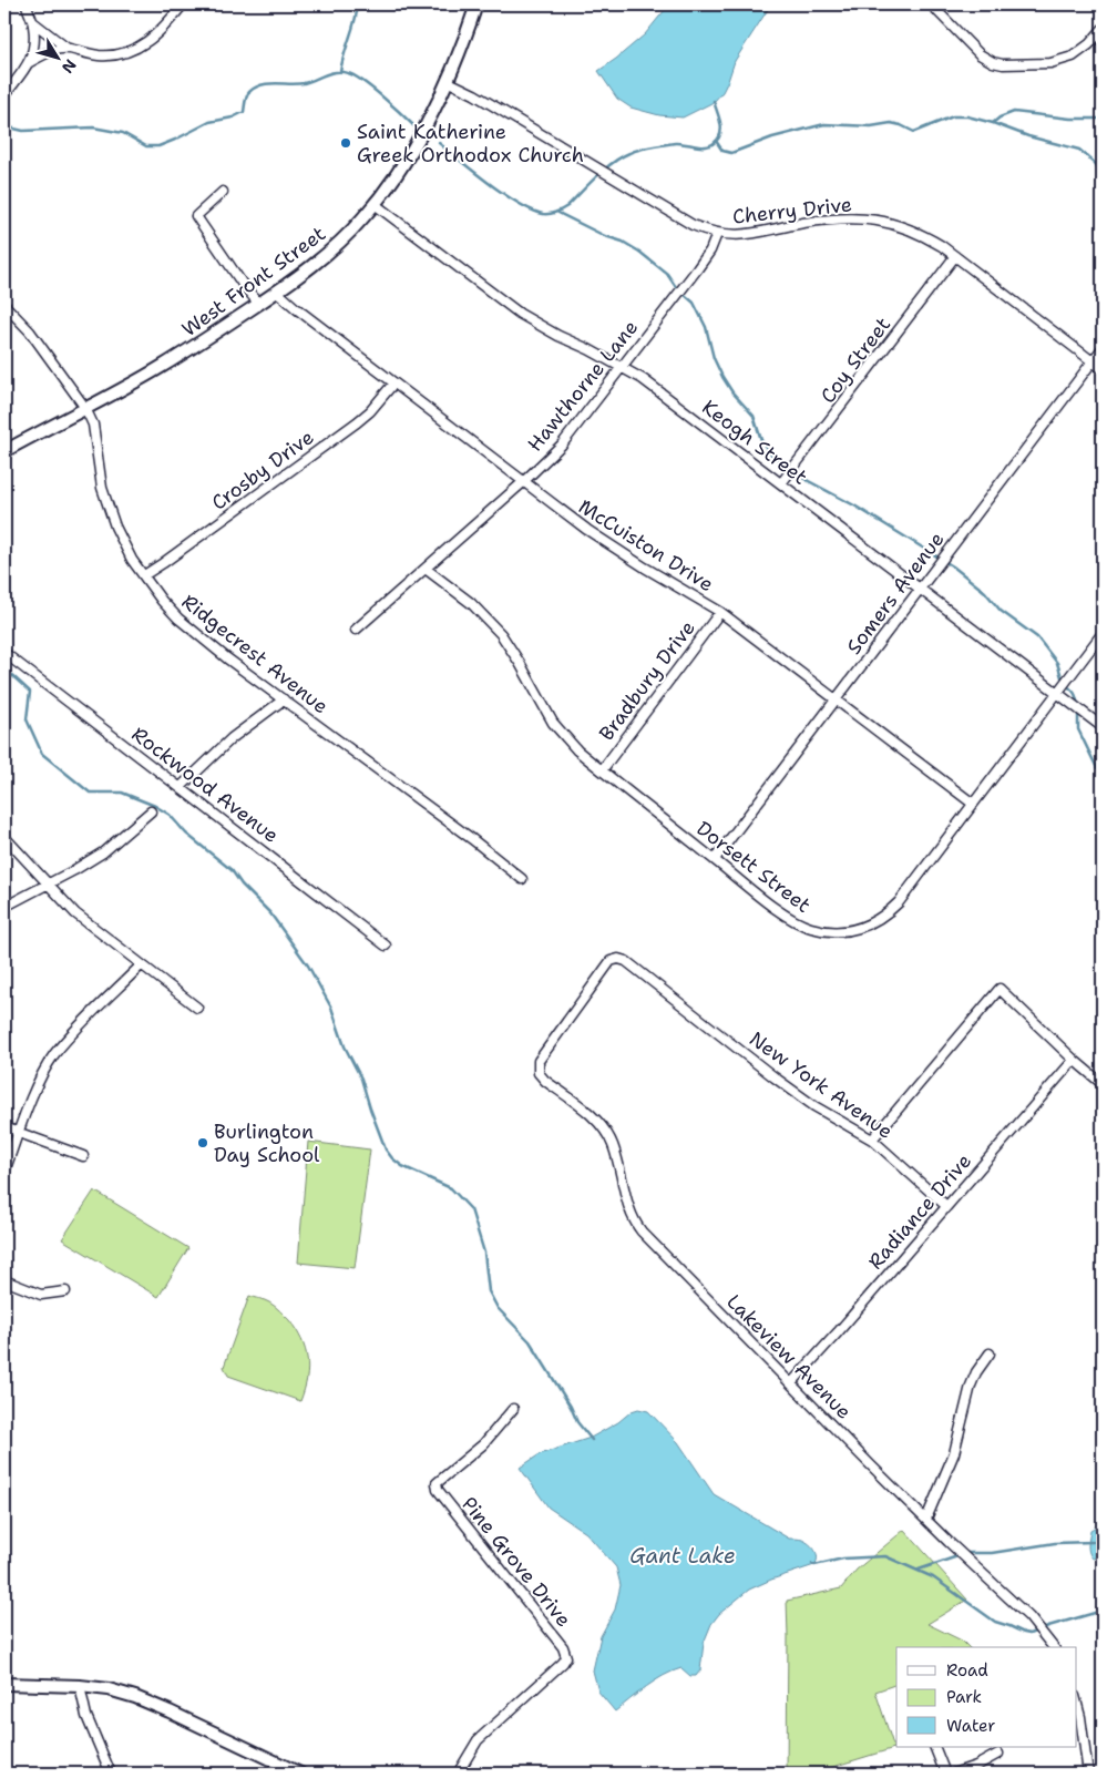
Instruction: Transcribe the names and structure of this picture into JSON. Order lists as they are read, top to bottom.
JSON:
{
  "streets": {
    "street": [
      "Cherry Drive",
      "West Front Street",
      "Coy Street",
      "Hawthorne Lane",
      "Keogh Street",
      "Crosby Drive",
      "McCuiston Drive",
      "Somers Avenue",
      "Ridgecrest Avenue",
      "Bradbury Drive",
      "Rockwood Avenue",
      "Dorsett Street",
      "New York Avenue",
      "Radiance Drive",
      "Lakeview Avenue",
      "Pine Grove Drive"
    ]
  },
  "crossings": [
    ["Cherry Drive", "West Front Street"],
    ["Cherry Drive", "Coy Street"],
    ["Cherry Drive", "Hawthorne Lane"],
    ["Cherry Drive", "Somers Avenue"],
    ["West Front Street", "Keogh Street"],
    ["West Front Street", "McCuiston Drive"],
    ["West Front Street", "Ridgecrest Avenue"],
    ["Coy Street", "Keogh Street"],
    ["Hawthorne Lane", "Keogh Street"],
    ["Hawthorne Lane", "McCuiston Drive"],
    ["Hawthorne Lane", "Dorsett Street"],
    ["Keogh Street", "Somers Avenue"],
    ["Keogh Street", "Dorsett Street"],
    ["Crosby Drive", "McCuiston Drive"],
    ["Crosby Drive", "Ridgecrest Avenue"],
    ["McCuiston Drive", "Somers Avenue"],
    ["McCuiston Drive", "Bradbury Drive"],
    ["McCuiston Drive", "Dorsett Street"],
    ["Somers Avenue", "Dorsett Street"],
    ["Bradbury Drive", "Dorsett Street"],
    ["New York Avenue", "Radiance Drive"],
    ["New York Avenue", "Lakeview Avenue"],
    ["Radiance Drive", "Lakeview Avenue"]
  ],
  "water": ["Gant Lake"],
  "places": ["Saint Katherine Greek Orthodox Church", "Burlington Day School"],
  "legend": ["Road", "Park", "Water"],
  "north": "bottom right"
}
